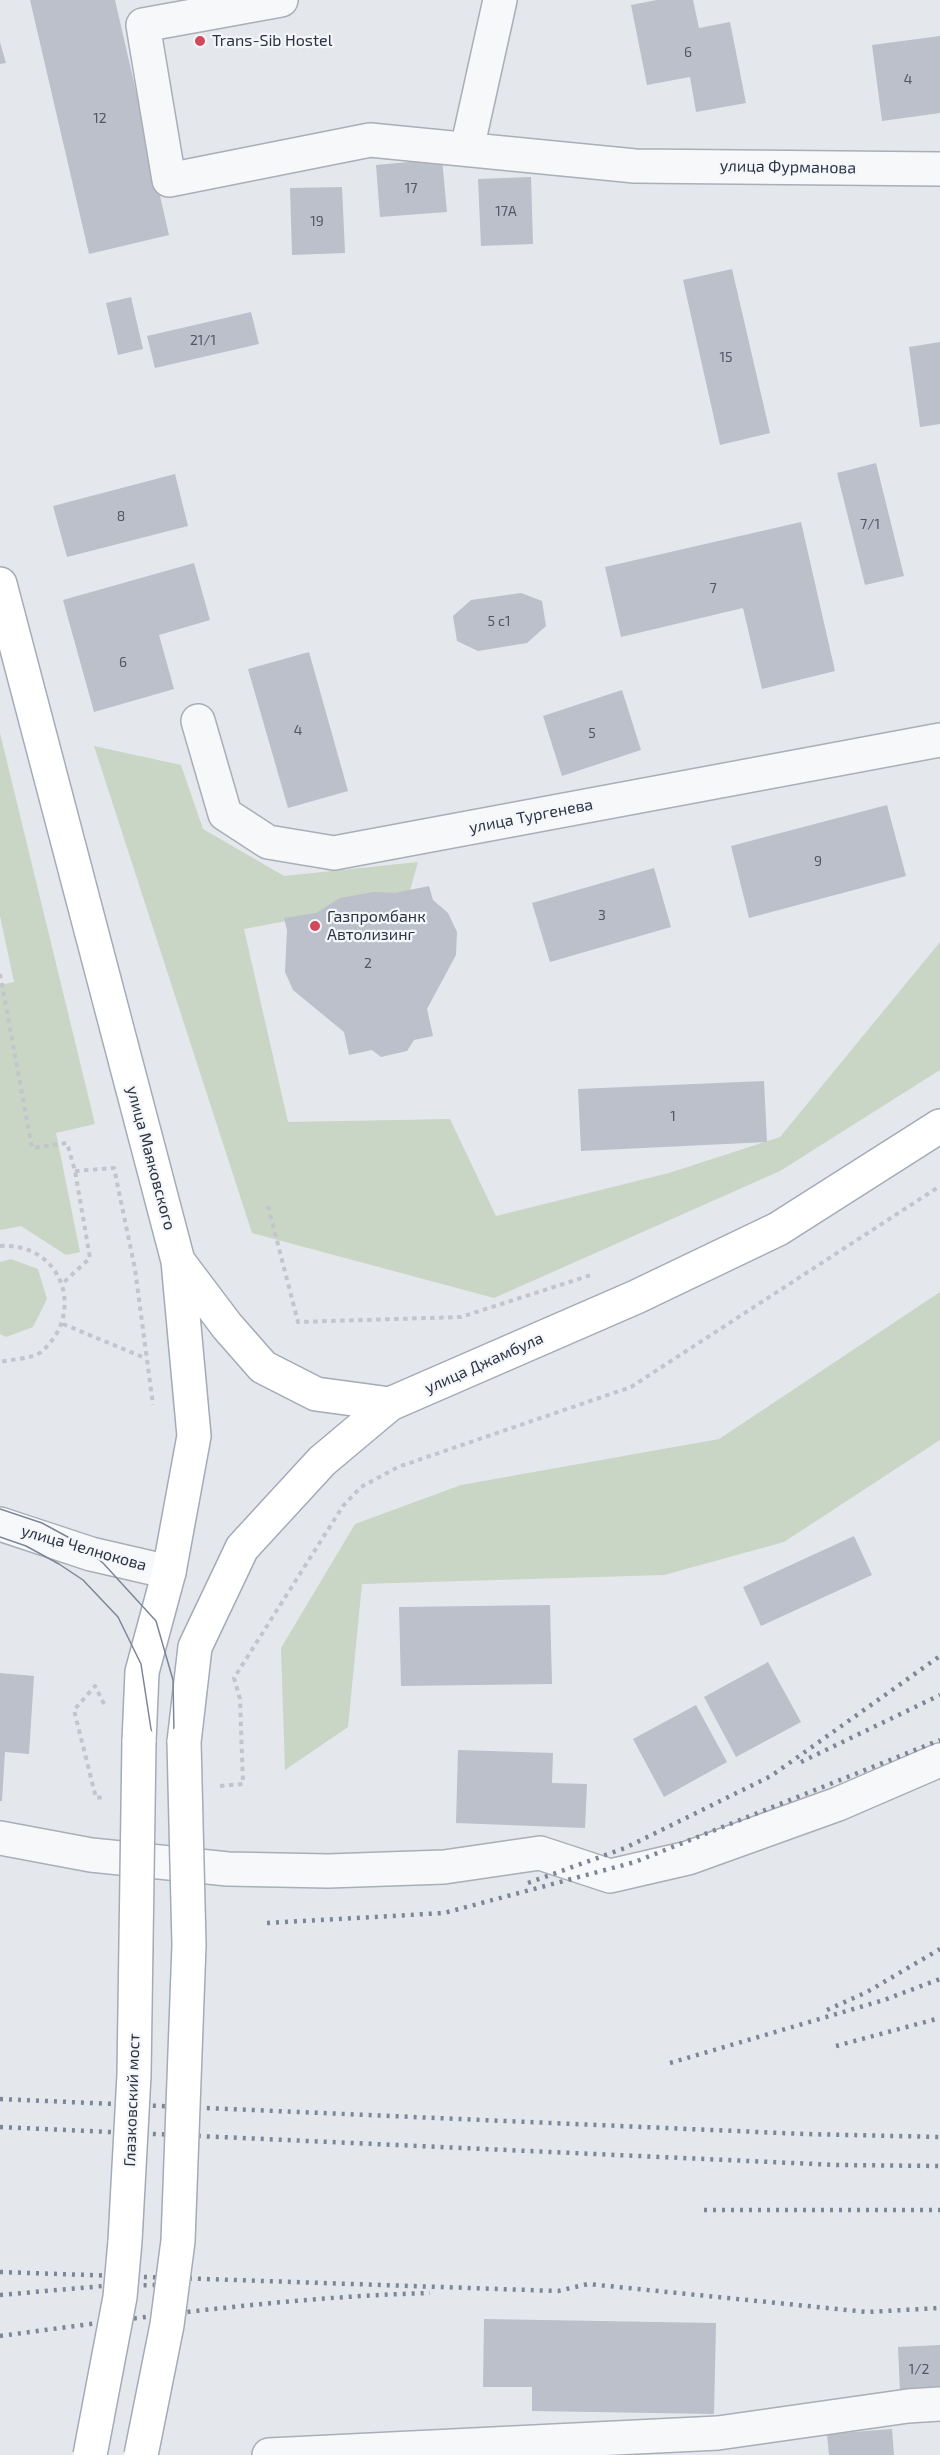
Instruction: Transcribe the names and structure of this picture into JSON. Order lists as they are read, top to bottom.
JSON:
{
  "streets": {
    "main road": ["улица Маяковского", "улица Джамбула", "Глазковский мост"],
    "street": ["улица Фурманова", "улица Тургенева", "улица Челнокова"]
  },
  "crossings": [
    ["улица Маяковского", "улица Челнокова"],
    ["улица Маяковского", "Глазковский мост"]
  ],
  "places": ["Trans-Sib Hostel", "Газпромбанк Автолизинг"],
  "house_numbers": [
    "6",
    "4",
    "12",
    "17",
    "17А",
    "19",
    "21/1",
    "15",
    "8",
    "7/1",
    "7",
    "5 с1",
    "6",
    "4",
    "5",
    "9",
    "3",
    "2",
    "1",
    "1/2"
  ]
}
